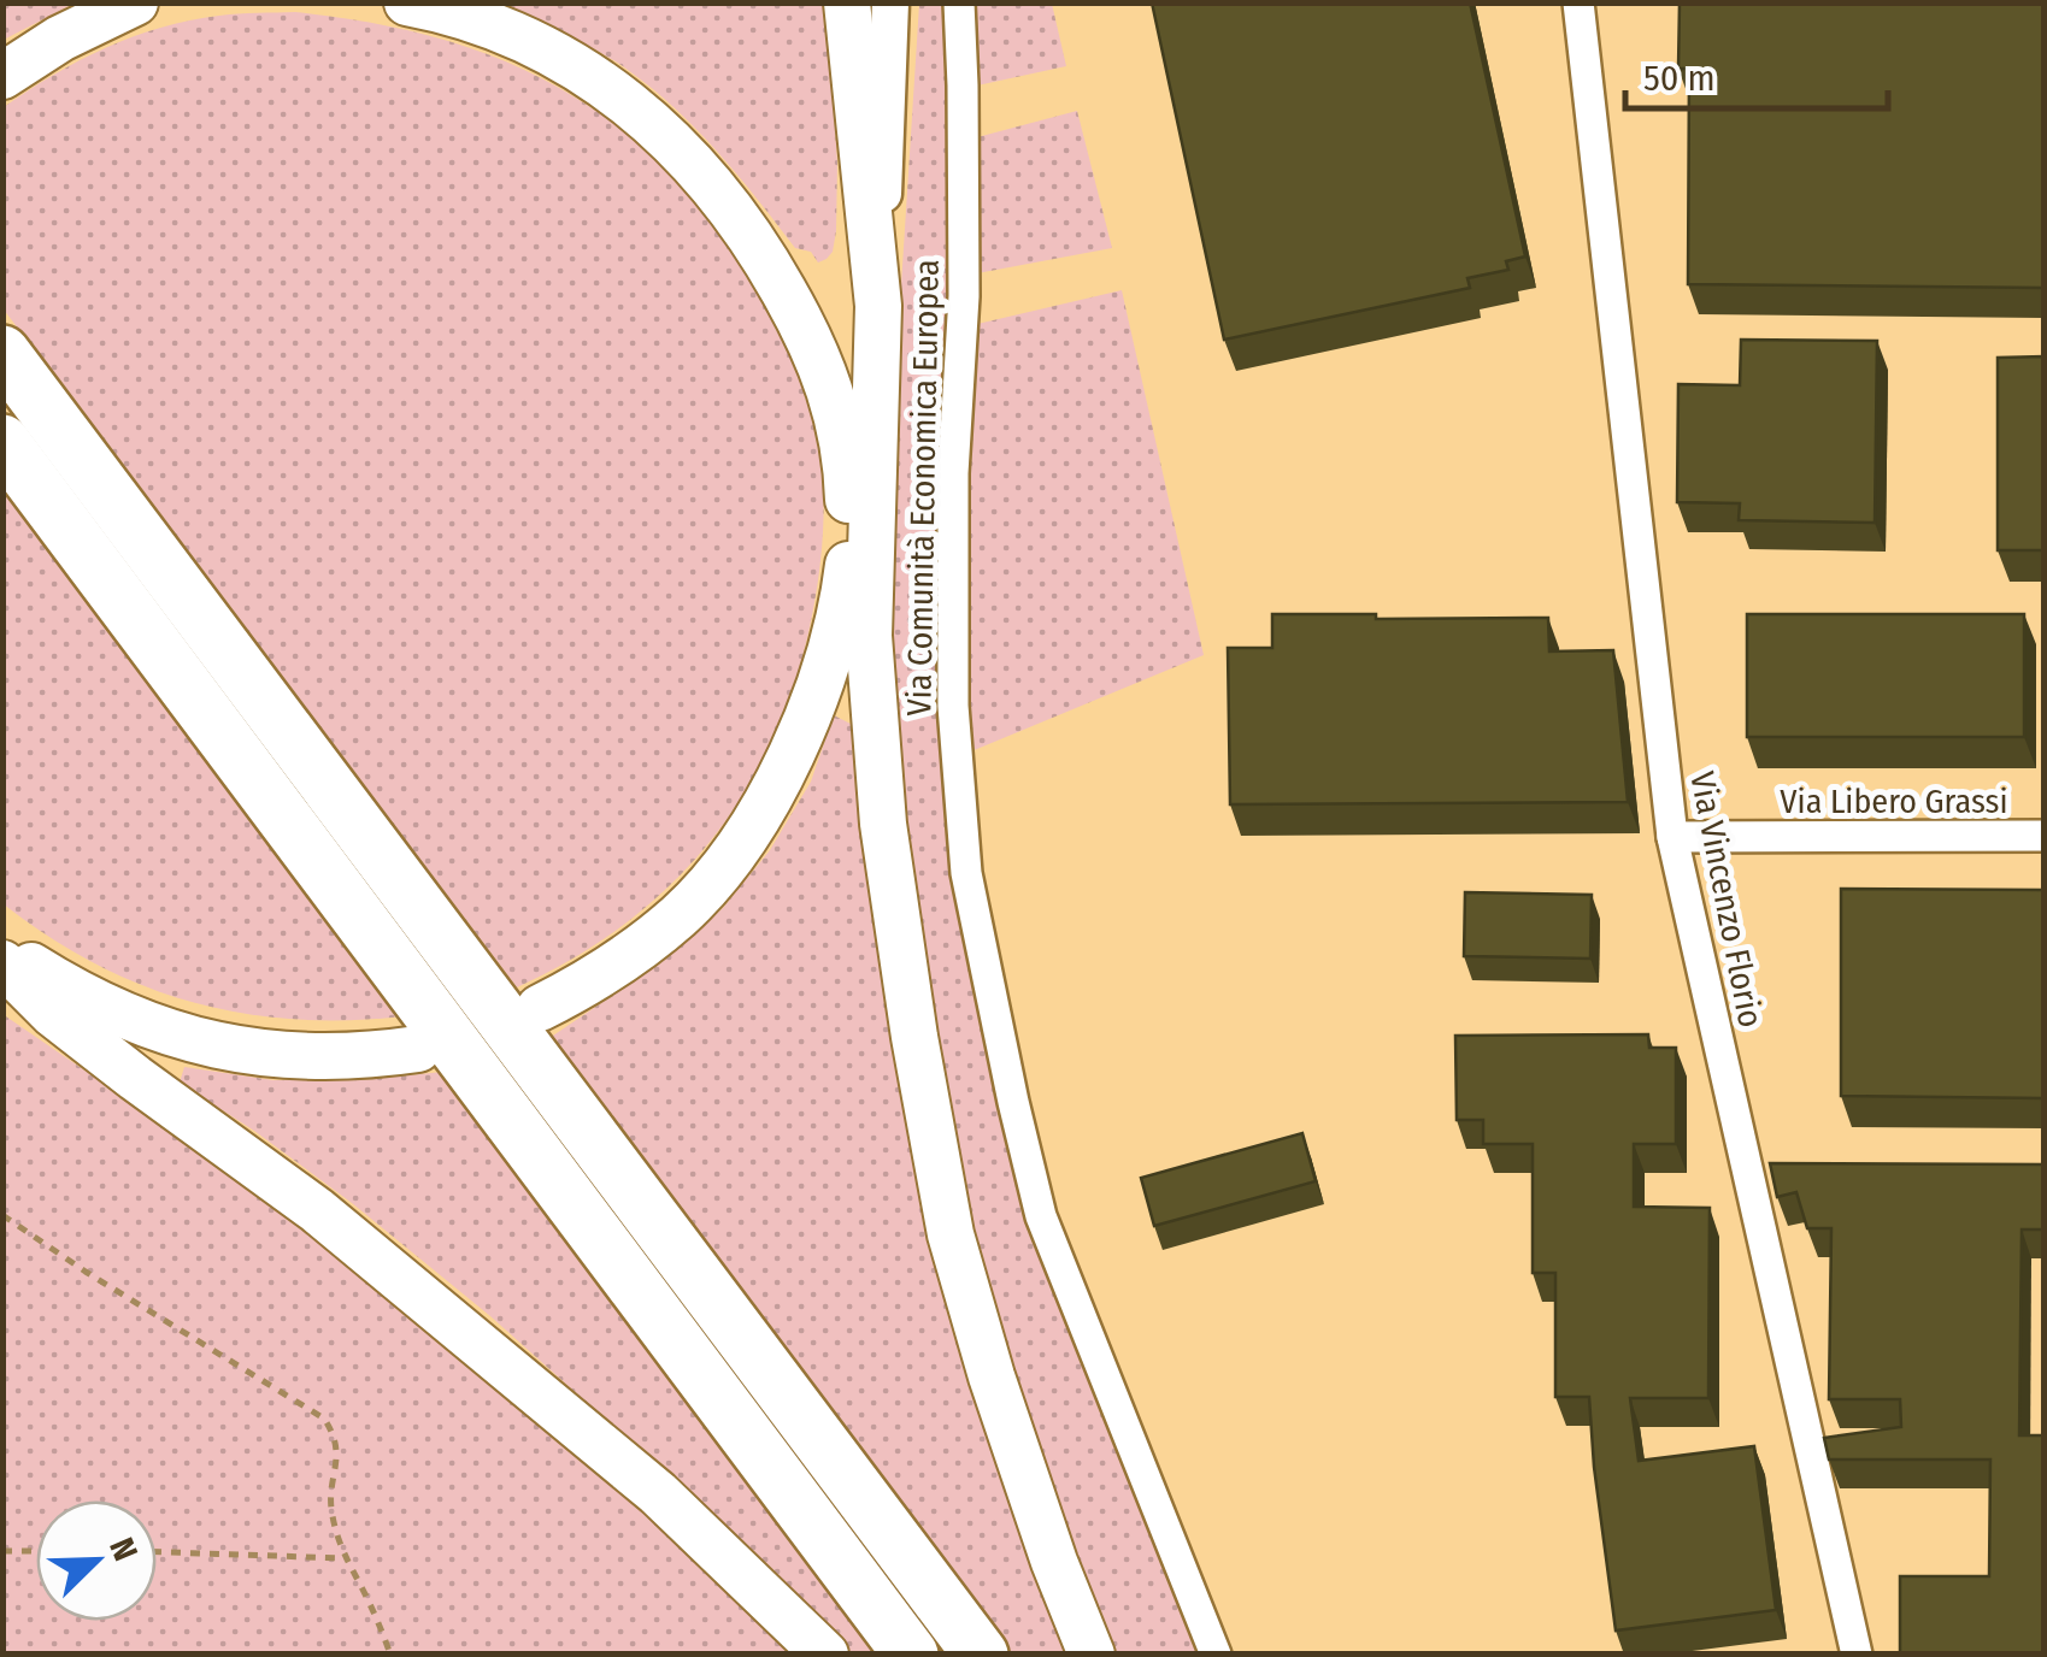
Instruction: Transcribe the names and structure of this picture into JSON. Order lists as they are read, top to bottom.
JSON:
{
  "streets": {
    "street": ["Via Comunità Economica Europea", "Via Libero Grassi", "Via Vincenzo Florio"]
  },
  "crossings": [
    ["Via Libero Grassi", "Via Vincenzo Florio"]
  ],
  "scale_bar": "50 m",
  "north": "top right"
}
